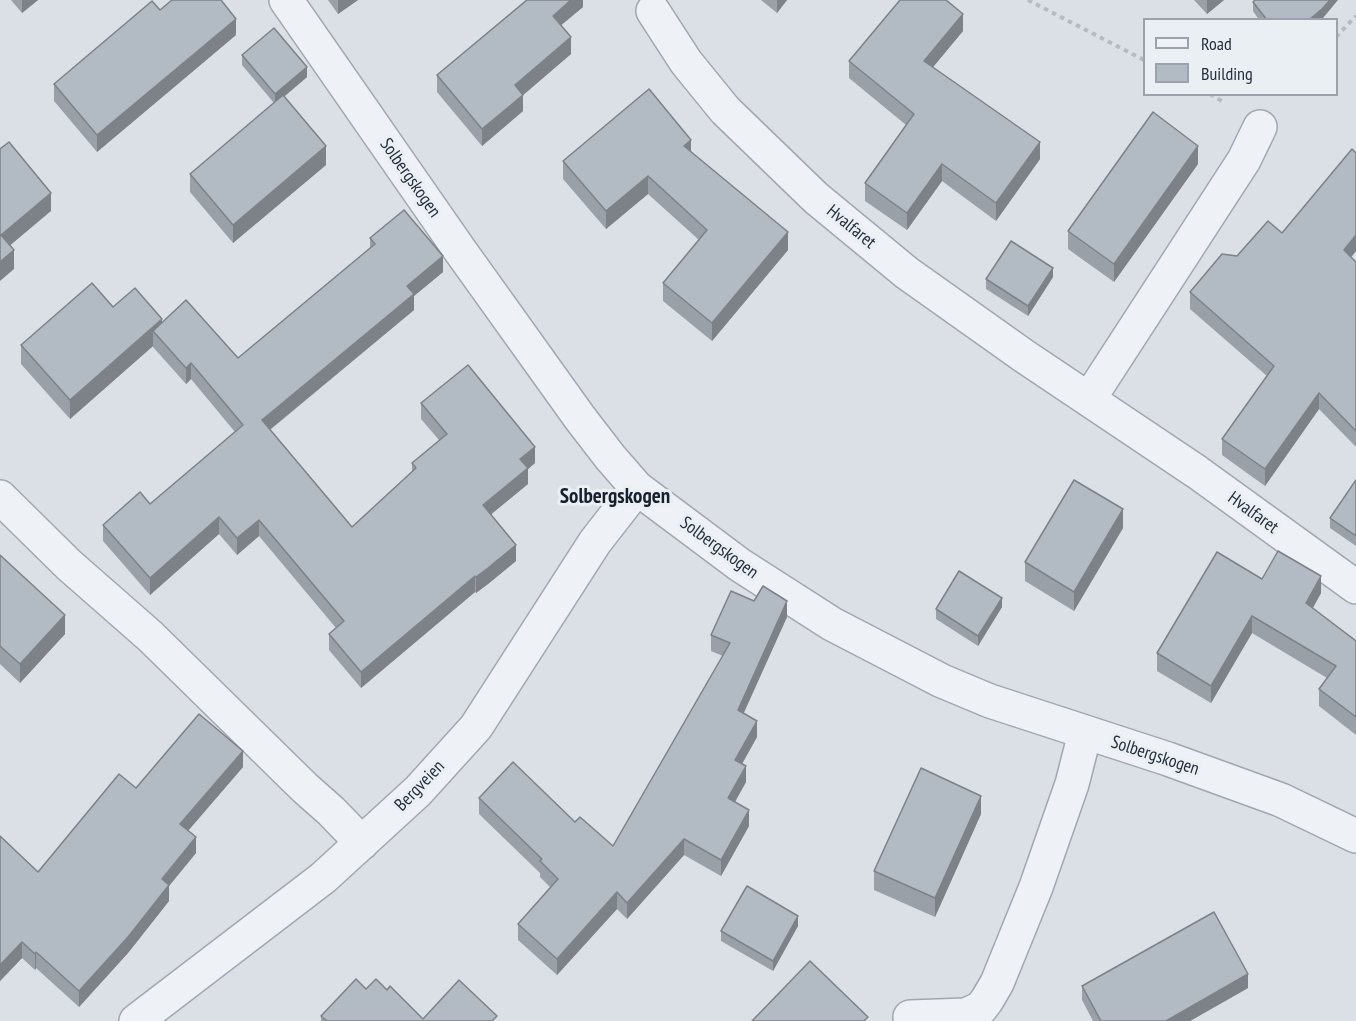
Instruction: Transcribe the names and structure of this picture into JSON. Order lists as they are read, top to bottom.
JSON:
{
  "streets": {
    "street": ["Solbergskogen", "Hvalfaret", "Bergveien"]
  },
  "crossings": [
    ["Solbergskogen", "Bergveien"]
  ],
  "districts": ["Solbergskogen"],
  "legend": ["Road", "Building"]
}
